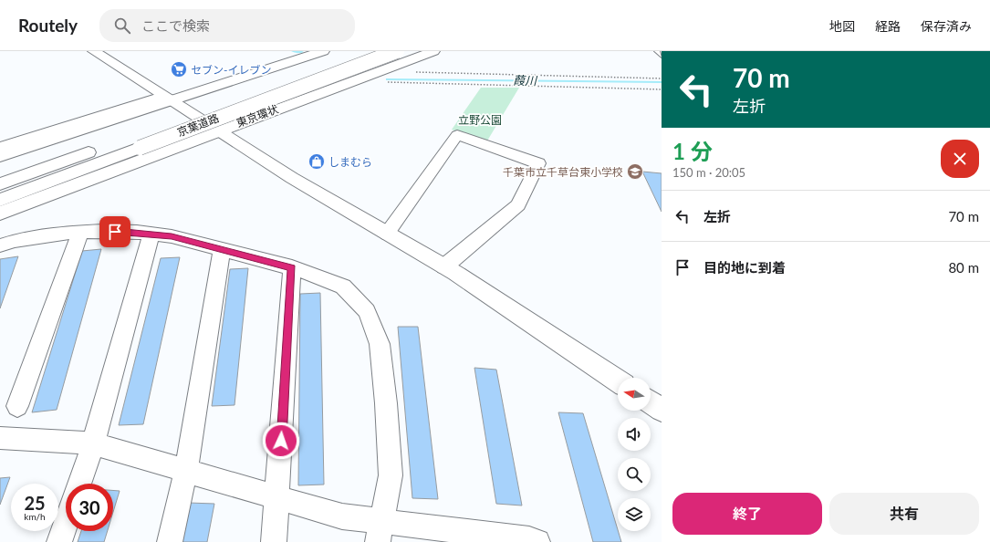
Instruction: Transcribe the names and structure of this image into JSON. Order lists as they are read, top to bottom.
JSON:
{
  "streets": {
    "main road": ["東京環状", "京葉道路"]
  },
  "water": ["葭川"],
  "parks": ["立野公園"],
  "places": {
    "supermarket": ["セブン-イレブン"],
    "shop": ["しまむら"],
    "school or university": ["千葉市立千草台東小学校"]
  },
  "north": "left",
  "page": {
    "header": "Routely",
    "search": "ここで検索",
    "nav": ["地図", "経路", "保存済み"],
    "turn": ["70 m", "左折"],
    "heading": ["1 分", "150 m · 20:05"],
    "list": [
      {
        "name": "左折",
        "value": "70 m"
      },
      {
        "name": "目的地に到着",
        "value": "80 m"
      }
    ],
    "speed": "25 km/h",
    "limit": "30",
    "buttons": ["終了", "共有"]
  }
}
